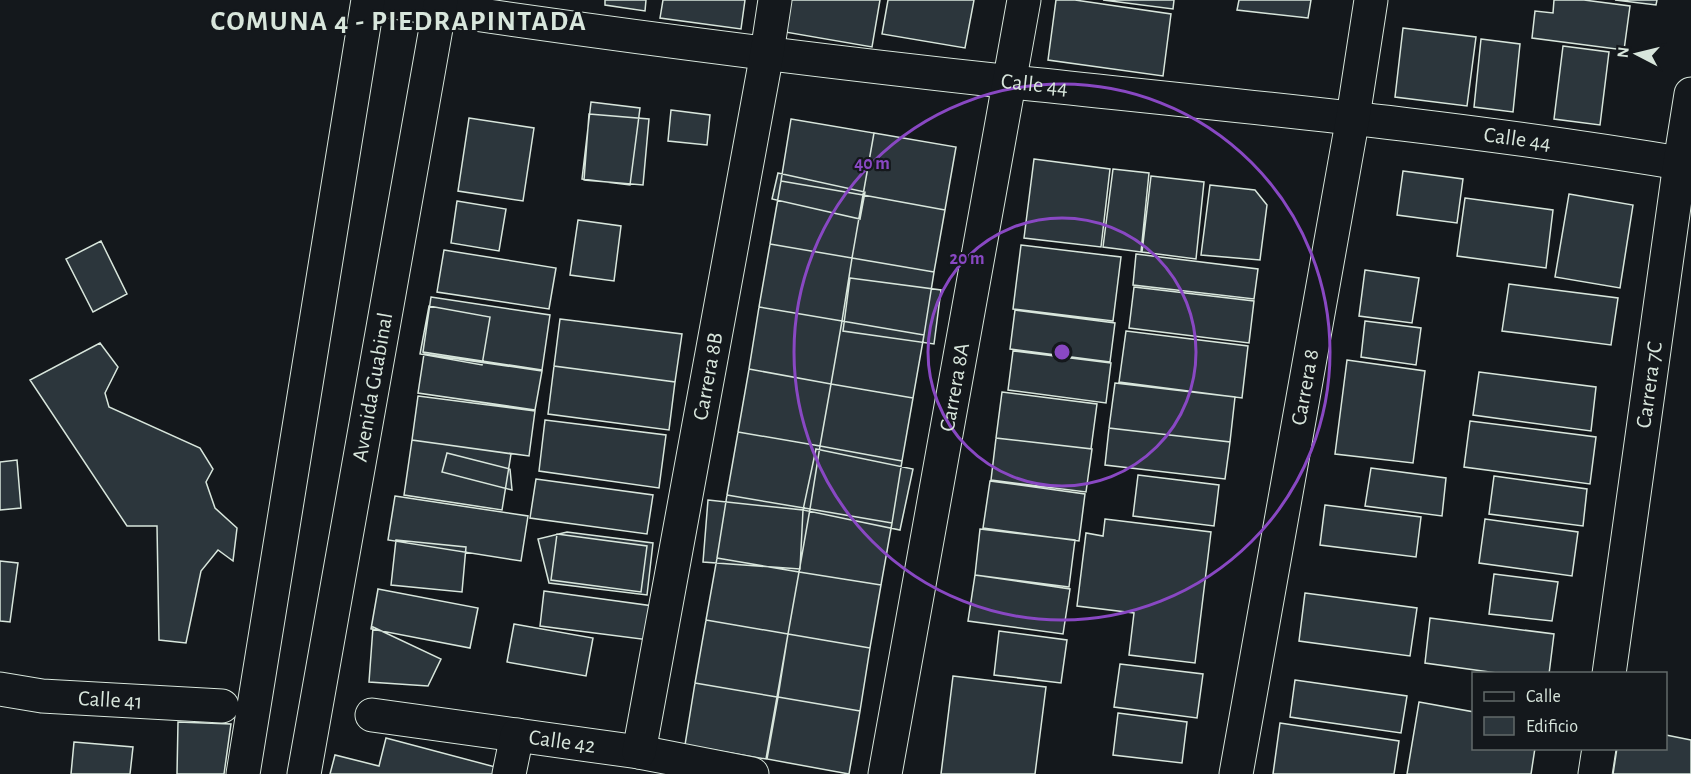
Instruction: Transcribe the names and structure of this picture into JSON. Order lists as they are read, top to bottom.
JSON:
{
  "streets": {
    "street": [
      "Calle 44",
      "Carrera 8B",
      "Carrera 7C",
      "Avenida Guabinal",
      "Carrera 8A",
      "Carrera 8",
      "Calle 41",
      "Calle 42"
    ]
  },
  "crossings": [
    ["Calle 44", "Carrera 8B"],
    ["Calle 44", "Carrera 7C"],
    ["Calle 44", "Avenida Guabinal"],
    ["Calle 44", "Carrera 8A"],
    ["Calle 44", "Carrera 8"],
    ["Carrera 8B", "Calle 42"]
  ],
  "districts": ["COMUNA 4 - PIEDRAPINTADA"],
  "legend": ["Calle", "Edificio"],
  "north": "left",
  "rings": ["40 m", "20 m"]
}
